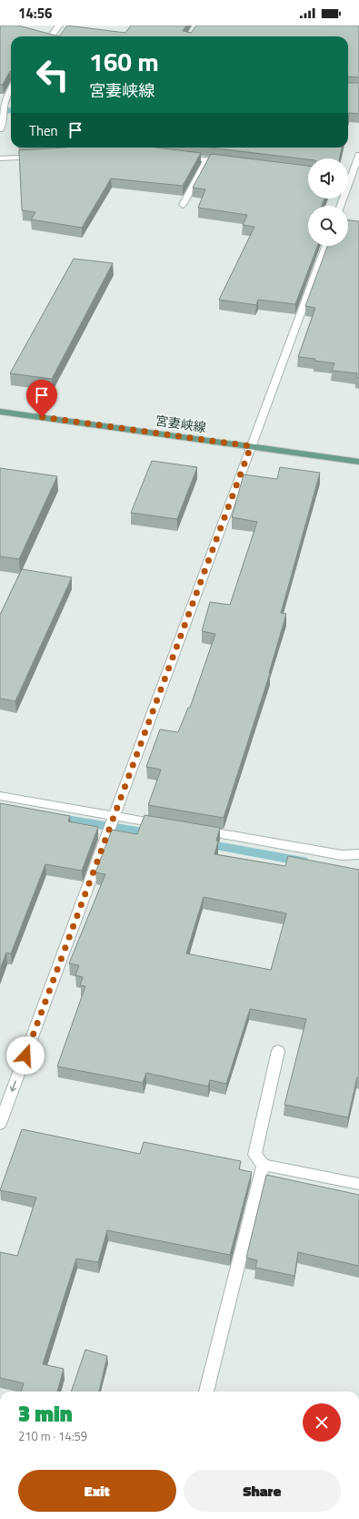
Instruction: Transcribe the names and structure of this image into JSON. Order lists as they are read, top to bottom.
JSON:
{
  "streets": {
    "main road": ["宮妻峡線"]
  },
  "page": {
    "status": "14:56",
    "turn": ["160 m", "宮妻峡線"],
    "then": "Then",
    "heading": ["3 min", "210 m · 14:59"],
    "buttons": ["Exit", "Share"]
  }
}
